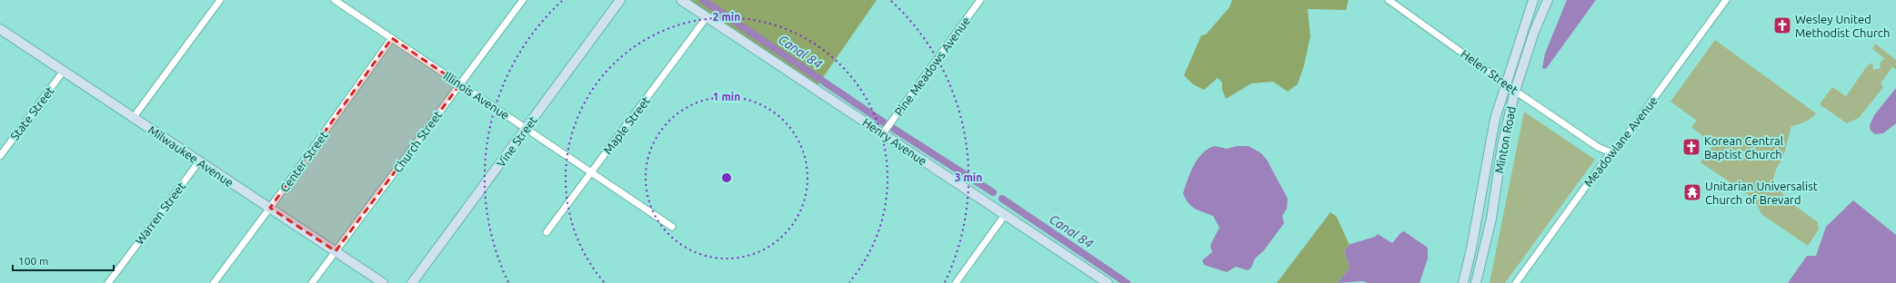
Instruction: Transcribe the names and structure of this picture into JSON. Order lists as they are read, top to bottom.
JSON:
{
  "streets": {
    "street": [
      "Pine Meadows Avenue",
      "Helen Street",
      "Illinois Avenue",
      "State Street",
      "Maple Street",
      "Minton Road",
      "Church Street",
      "Vine Street",
      "Henry Avenue",
      "Meadowlane Avenue",
      "Milwaukee Avenue",
      "Center Street",
      "Warren Street"
    ]
  },
  "crossings": [
    ["Pine Meadows Avenue", "Henry Avenue"],
    ["Helen Street", "Minton Road"],
    ["Helen Street", "Meadowlane Avenue"],
    ["Illinois Avenue", "Maple Street"],
    ["Illinois Avenue", "Church Street"],
    ["Illinois Avenue", "Vine Street"],
    ["Illinois Avenue", "Center Street"],
    ["State Street", "Milwaukee Avenue"],
    ["Maple Street", "Henry Avenue"],
    ["Church Street", "Milwaukee Avenue"],
    ["Milwaukee Avenue", "Center Street"],
    ["Milwaukee Avenue", "Warren Street"]
  ],
  "water": ["Canal 84"],
  "places": {
    "church": ["Wesley United Methodist Church", "Korean Central Baptist Church"],
    "temple": ["Unitarian Universalist Church of Brevard"]
  },
  "scale_bar": "100 m",
  "rings": ["2 min", "1 min", "3 min"]
}
